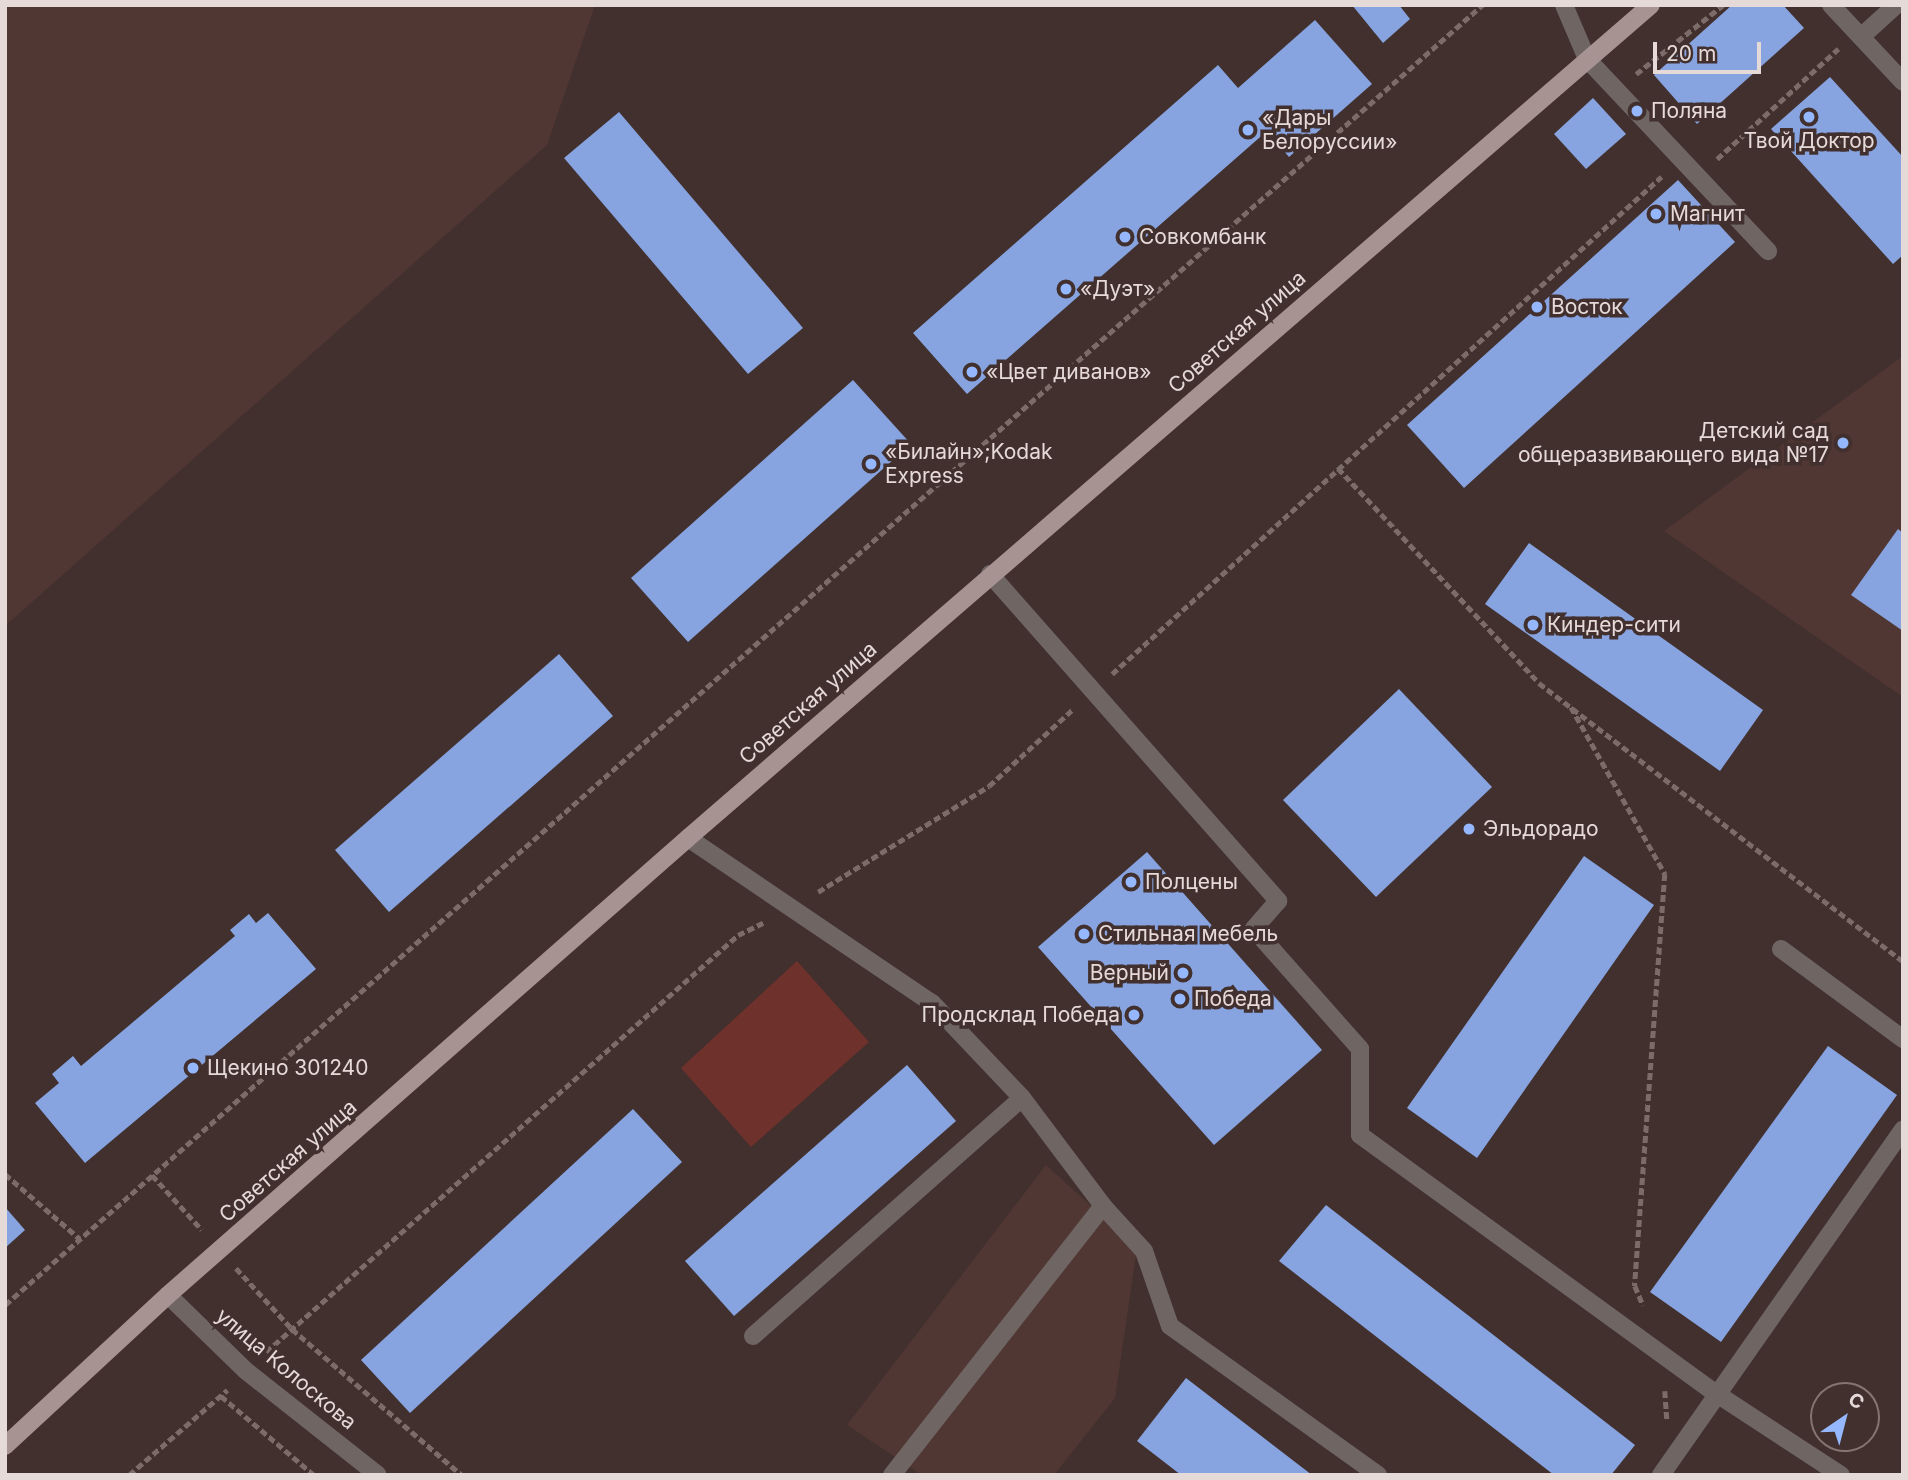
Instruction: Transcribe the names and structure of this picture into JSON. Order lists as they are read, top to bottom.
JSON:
{
  "streets": {
    "main road": ["Советская улица"],
    "street": ["улица Колоскова"]
  },
  "crossings": [
    ["Советская улица", "улица Колоскова"]
  ],
  "places": [
    "Поляна",
    "Твой Доктор",
    "«Дары Белоруссии»",
    "Магнит",
    "Совкомбанк",
    "«Дуэт»",
    "Восток",
    "«Цвет диванов»",
    "Детский сад общеразвивающего вида №17",
    "«Билайн»;Kodak Express",
    "Киндер-сити",
    "Эльдорадо",
    "Полцены",
    "Стильная мебель",
    "Верный",
    "Победа",
    "Продсклад Победа",
    "Щекино 301240"
  ],
  "scale_bar": "20 m",
  "north": "top right"
}
